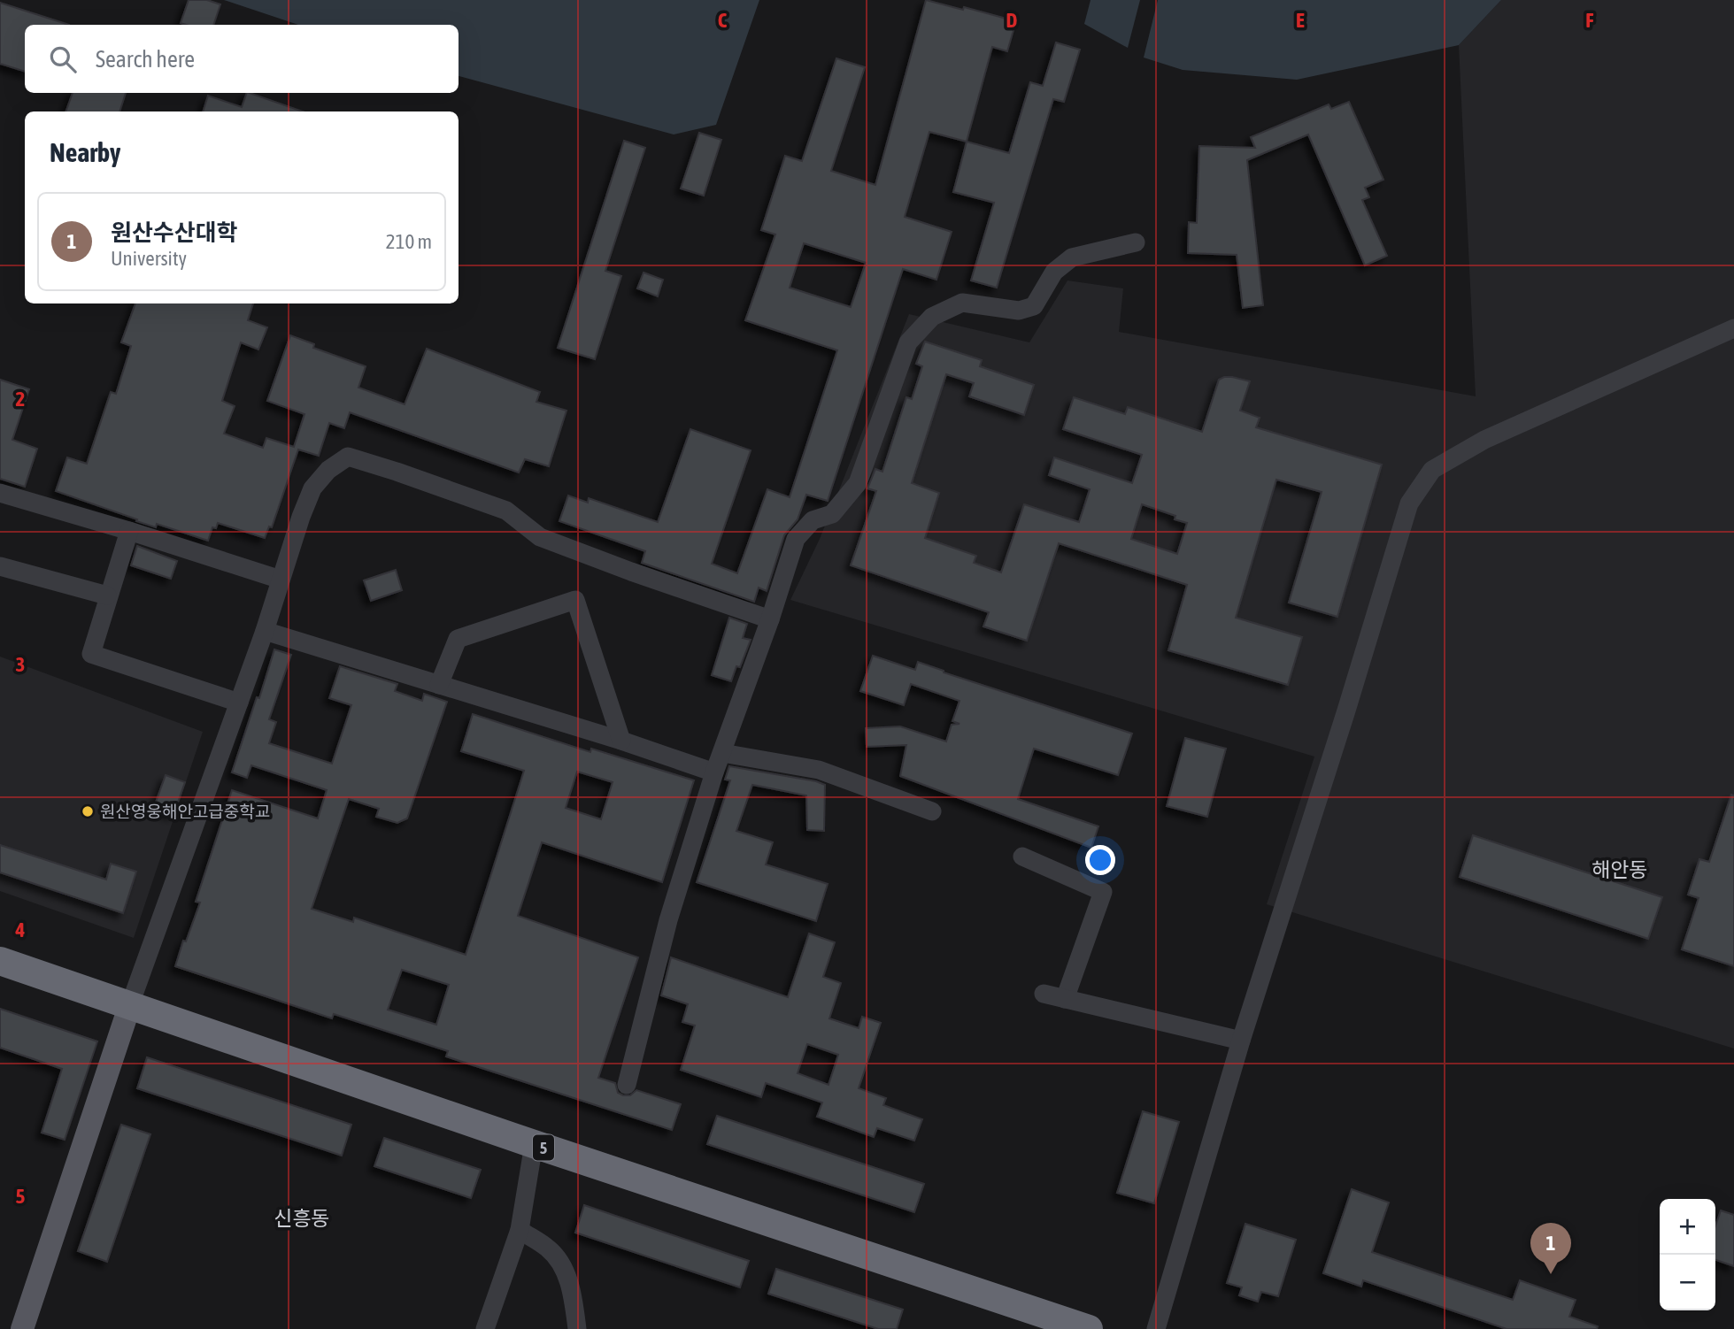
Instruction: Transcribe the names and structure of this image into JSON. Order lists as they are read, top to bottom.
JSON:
{
  "streets": {
    "highway": ["5"]
  },
  "districts": ["해안동", "신흥동"],
  "places": ["원산영웅해안고급중학교"],
  "page": {
    "search": "Search here",
    "heading": "Nearby",
    "list": [
      {
        "mark": "1",
        "name": "원산수산대학",
        "note": "University",
        "value": "210 m"
      }
    ],
    "map_buttons": ["+", "−"],
    "pins": "1"
  },
  "grid": {
    "columns": [
      "C",
      "D",
      "E",
      "F"
    ],
    "rows": [
      "2",
      "3",
      "4",
      "5"
    ]
  }
}
